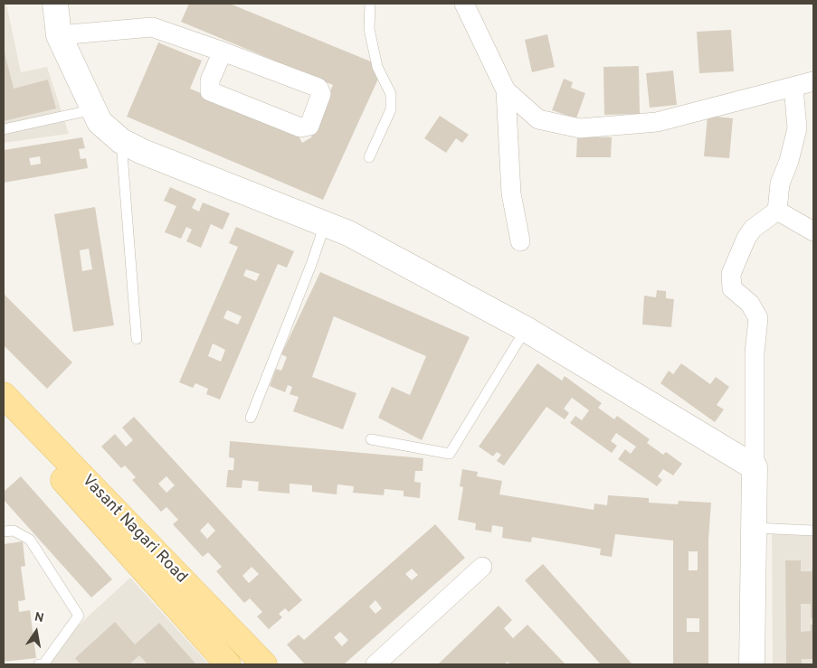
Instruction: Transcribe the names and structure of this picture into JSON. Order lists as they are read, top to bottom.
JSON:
{
  "streets": {
    "main road": ["Vasant Nagari Road"]
  },
  "north": "top"
}
